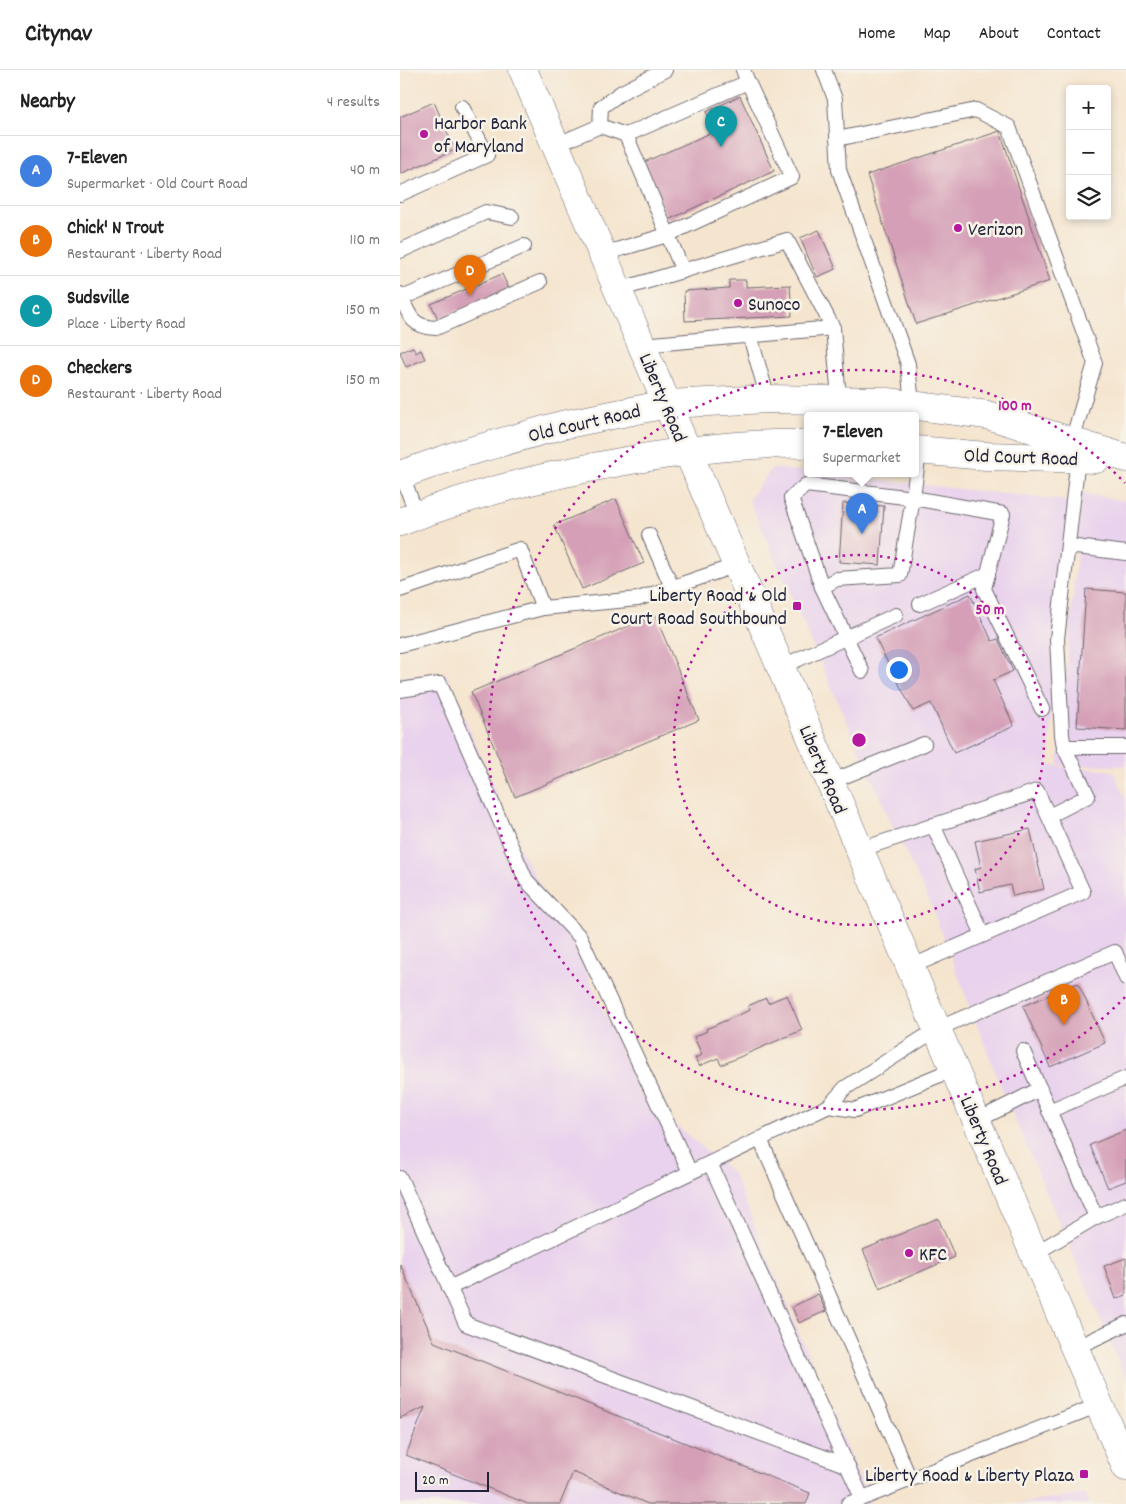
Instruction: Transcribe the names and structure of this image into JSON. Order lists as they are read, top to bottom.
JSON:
{
  "streets": {
    "main road": ["Liberty Road", "Old Court Road"]
  },
  "crossings": [
    ["Liberty Road", "Old Court Road"]
  ],
  "places": {
    "other": [
      "Harbor Bank of Maryland",
      "Verizon",
      "Sunoco",
      "KFC"
    ],
    "transit": ["Liberty Road & Old Court Road Southbound", "Liberty Road & Liberty Plaza"]
  },
  "scale_bar": "20 m",
  "page": {
    "header": "Citynav",
    "nav": [
      "Home",
      "Map",
      "About",
      "Contact"
    ],
    "heading": ["Nearby", "4 results"],
    "map_buttons": ["+", "−"],
    "pins": [
      "C",
      "D",
      "A",
      "B"
    ],
    "list": [
      {
        "mark": "A",
        "name": "7-Eleven",
        "note": "Supermarket · Old Court Road",
        "value": "40 m"
      },
      {
        "mark": "B",
        "name": "Chick' N Trout",
        "note": "Restaurant · Liberty Road",
        "value": "110 m"
      },
      {
        "mark": "C",
        "name": "Sudsville",
        "note": "Place · Liberty Road",
        "value": "150 m"
      },
      {
        "mark": "D",
        "name": "Checkers",
        "note": "Restaurant · Liberty Road",
        "value": "150 m"
      }
    ],
    "popup": ["7-Eleven", "Supermarket"],
    "scale": "20 m"
  },
  "rings": ["100 m", "50 m"]
}
